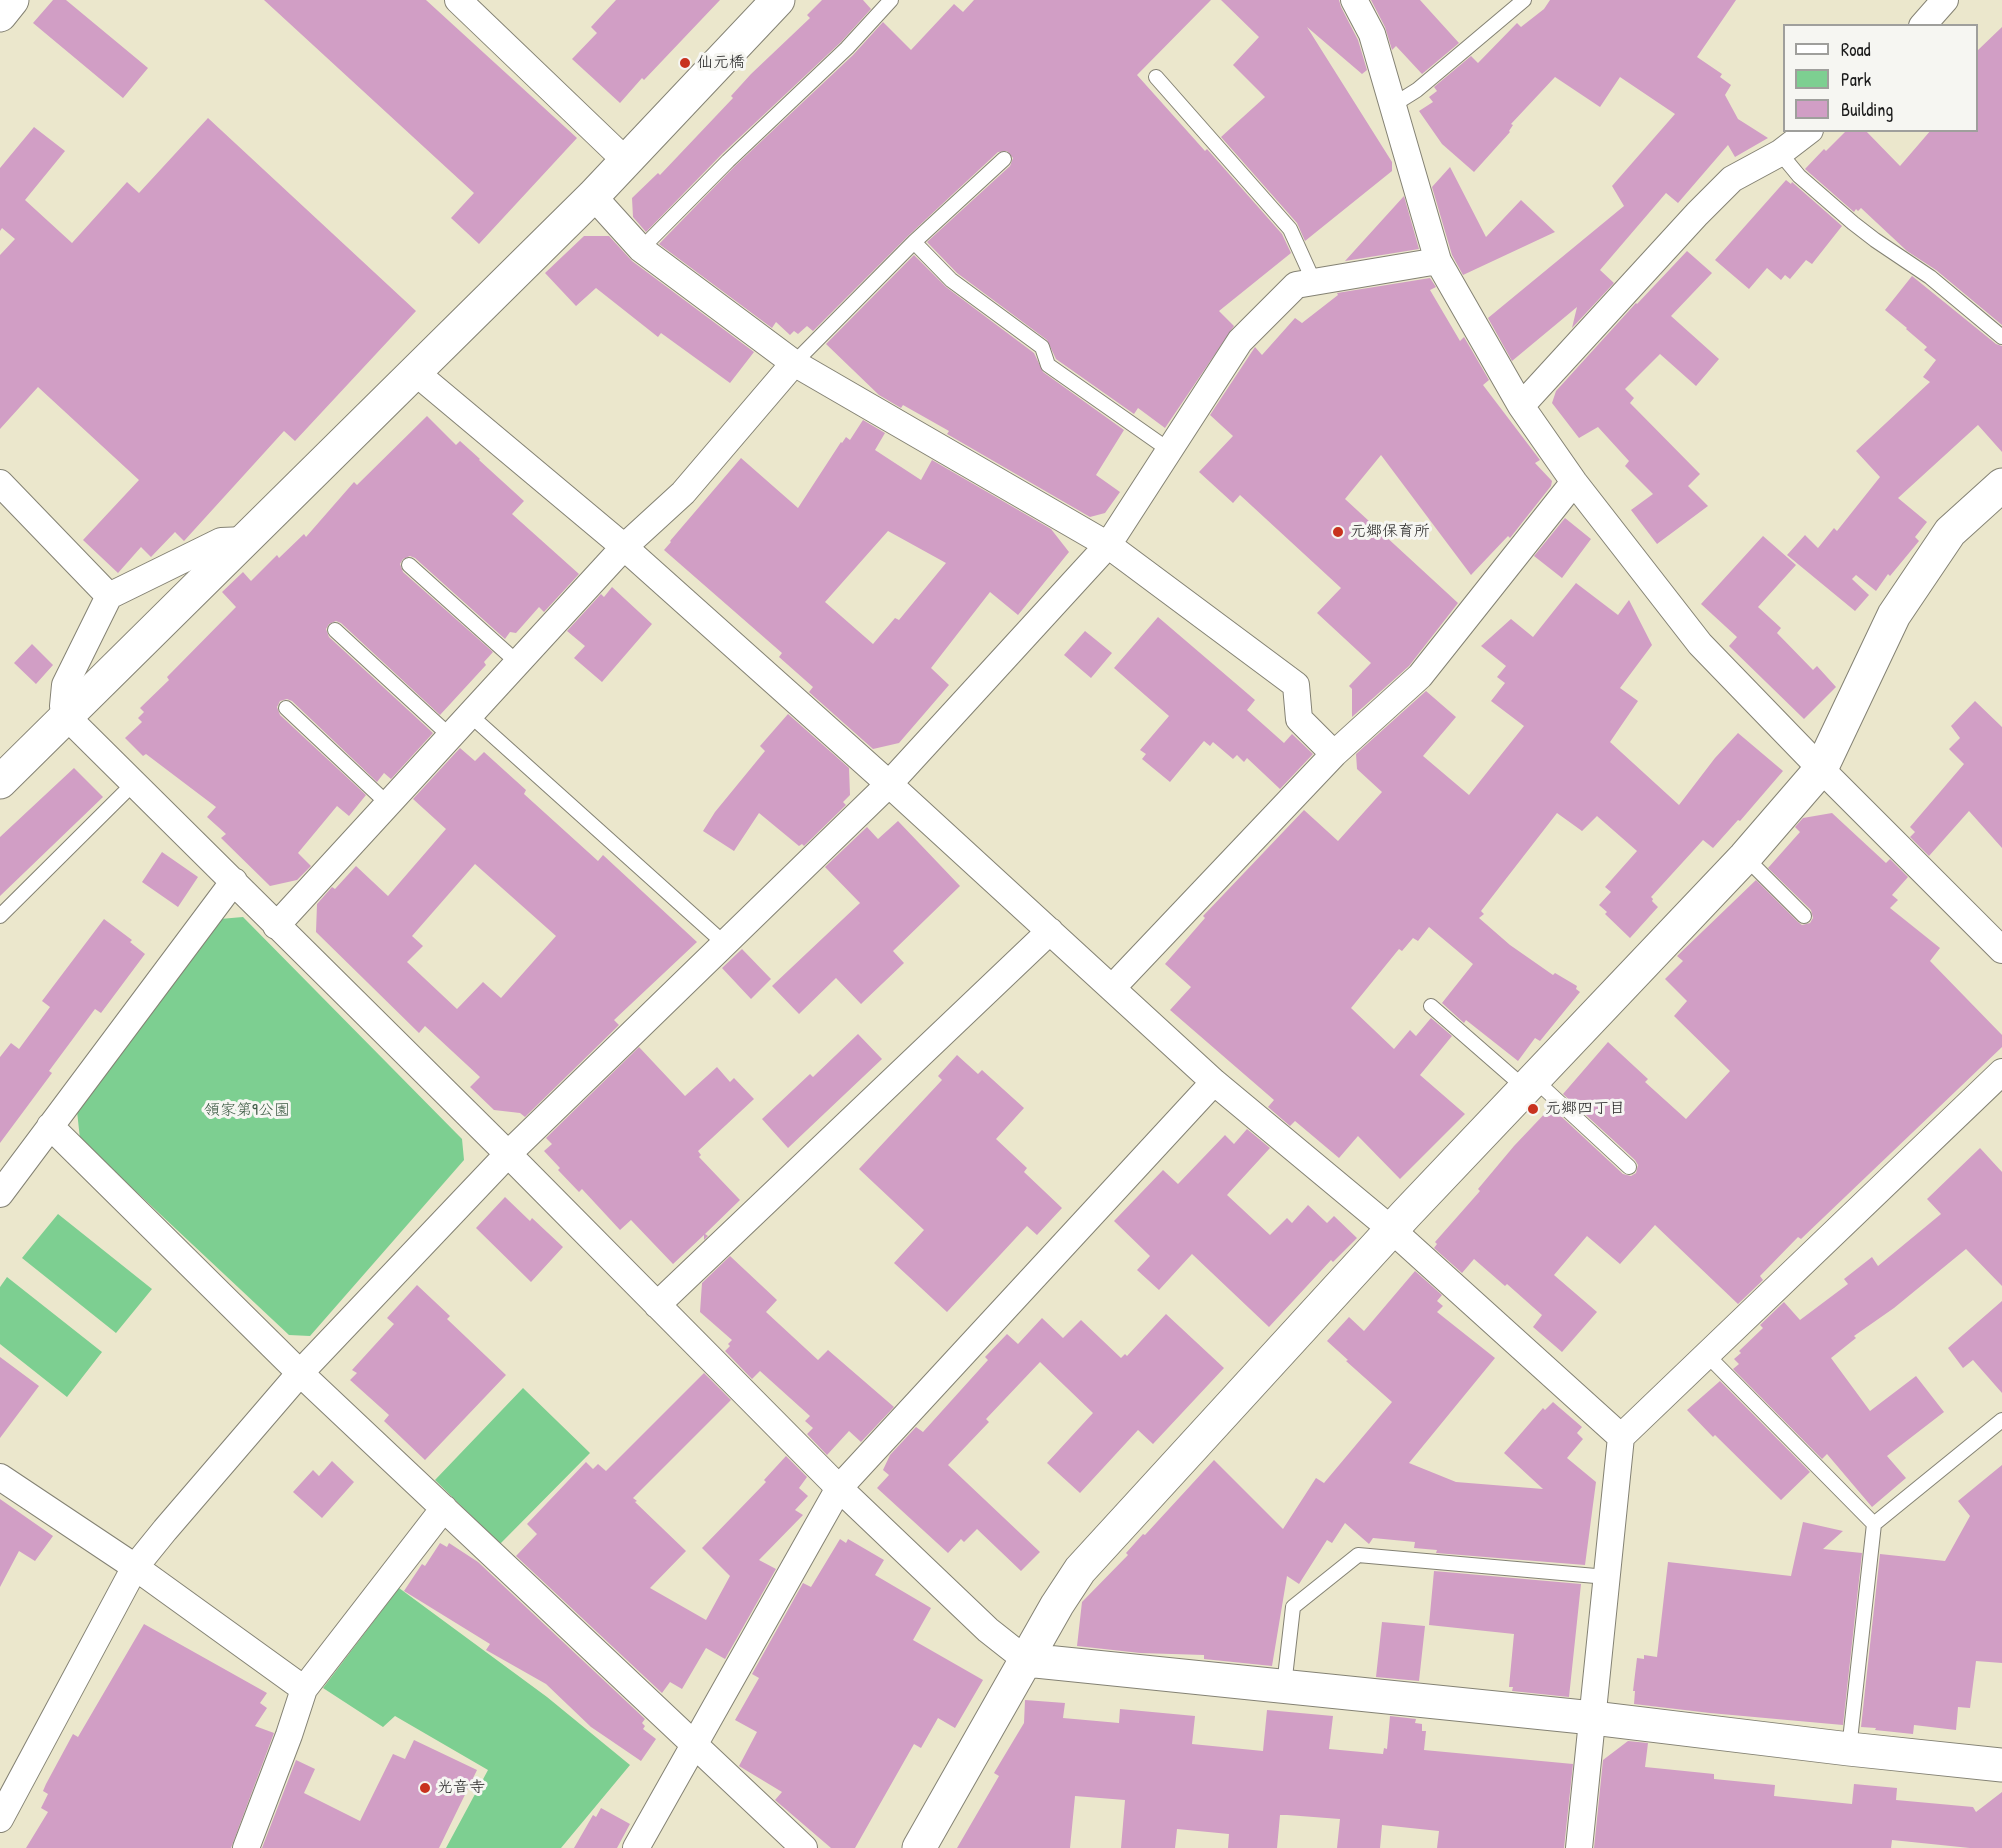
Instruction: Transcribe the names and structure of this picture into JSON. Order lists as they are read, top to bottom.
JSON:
{
  "parks": ["領家第9公園"],
  "places": [
    "仙元橋",
    "元郷保育所",
    "元郷四丁目",
    "光音寺"
  ],
  "legend": ["Road", "Park", "Building"]
}
